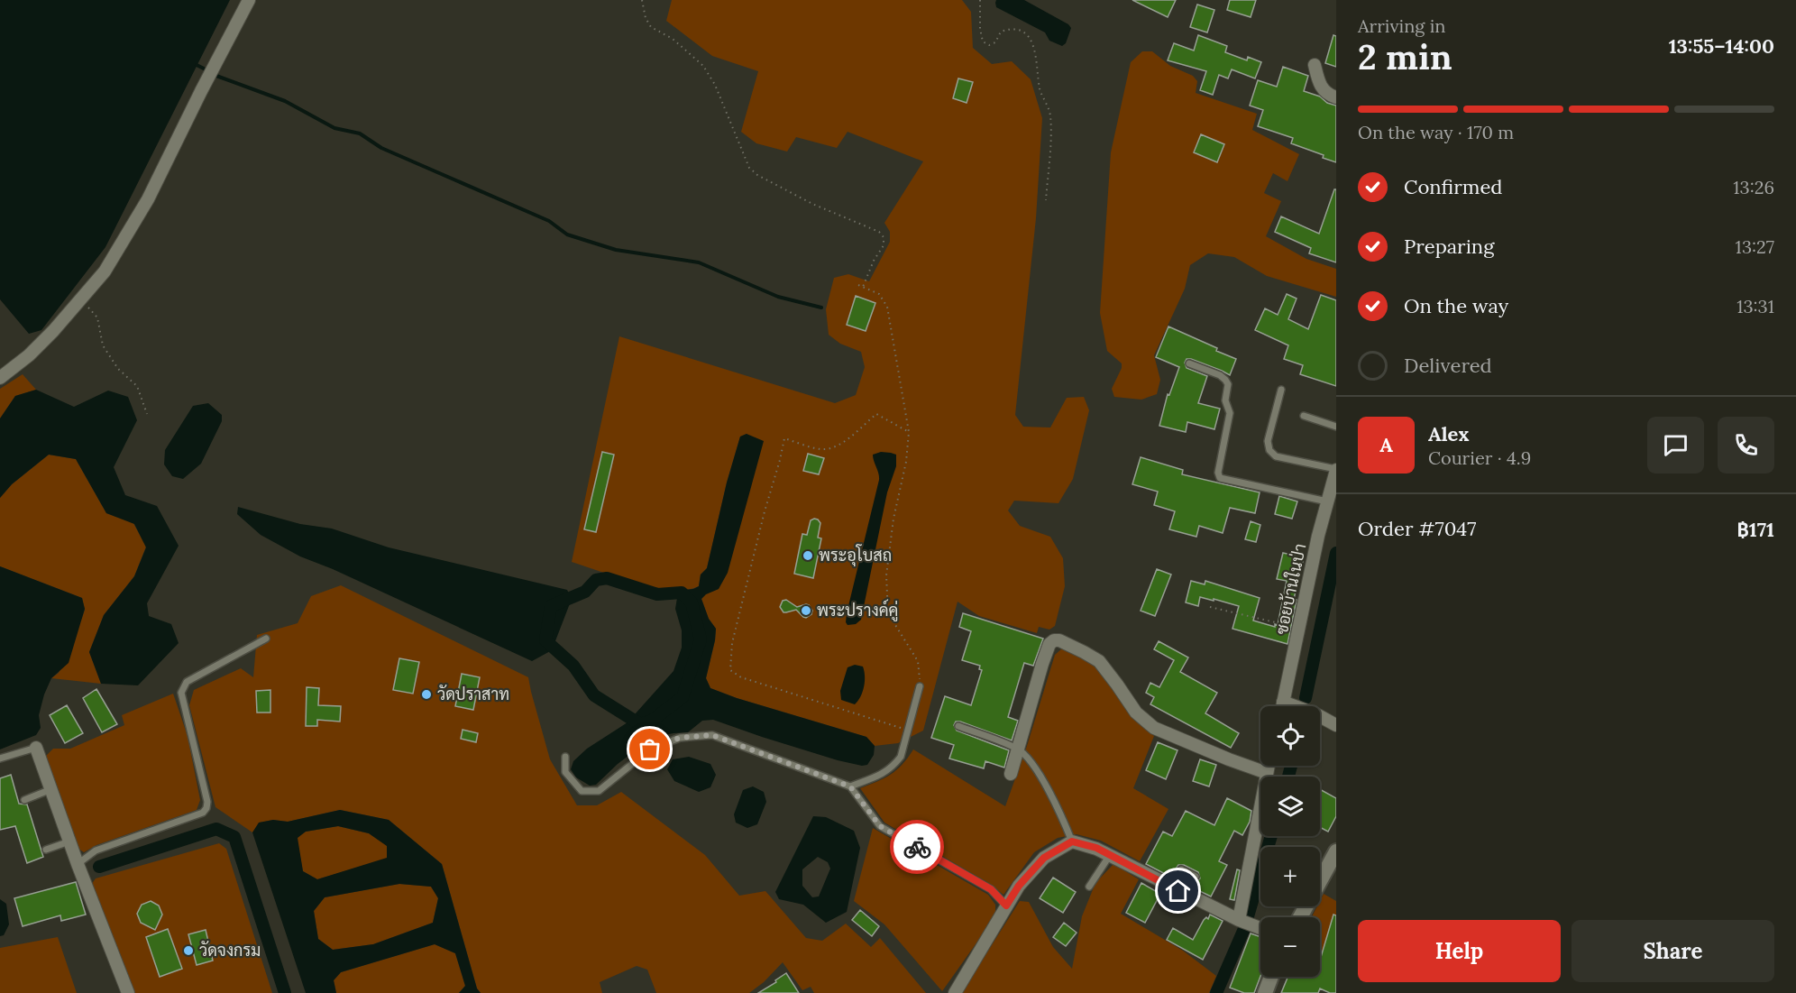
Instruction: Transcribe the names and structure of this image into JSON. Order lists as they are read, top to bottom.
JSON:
{
  "streets": {
    "street": ["ซอยบ้านในป่า"]
  },
  "places": [
    "พระอุโบสถ",
    "พระปรางค์คู่",
    "วัดปราสาท",
    "วัดจงกรม"
  ],
  "page": {
    "heading": ["2 min", "Arriving in", "13:55–14:00"],
    "panel": [
      "Alex",
      "Courier · 4.9",
      "Order #7047",
      "฿171"
    ],
    "bar": "On the way · 170 m",
    "list": [
      ["Confirmed", "13:26"],
      ["Preparing", "13:27"],
      ["On the way", "13:31"],
      "Delivered"
    ],
    "round": "A",
    "map_buttons": ["+", "−"],
    "buttons": ["Help", "Share"]
  }
}
